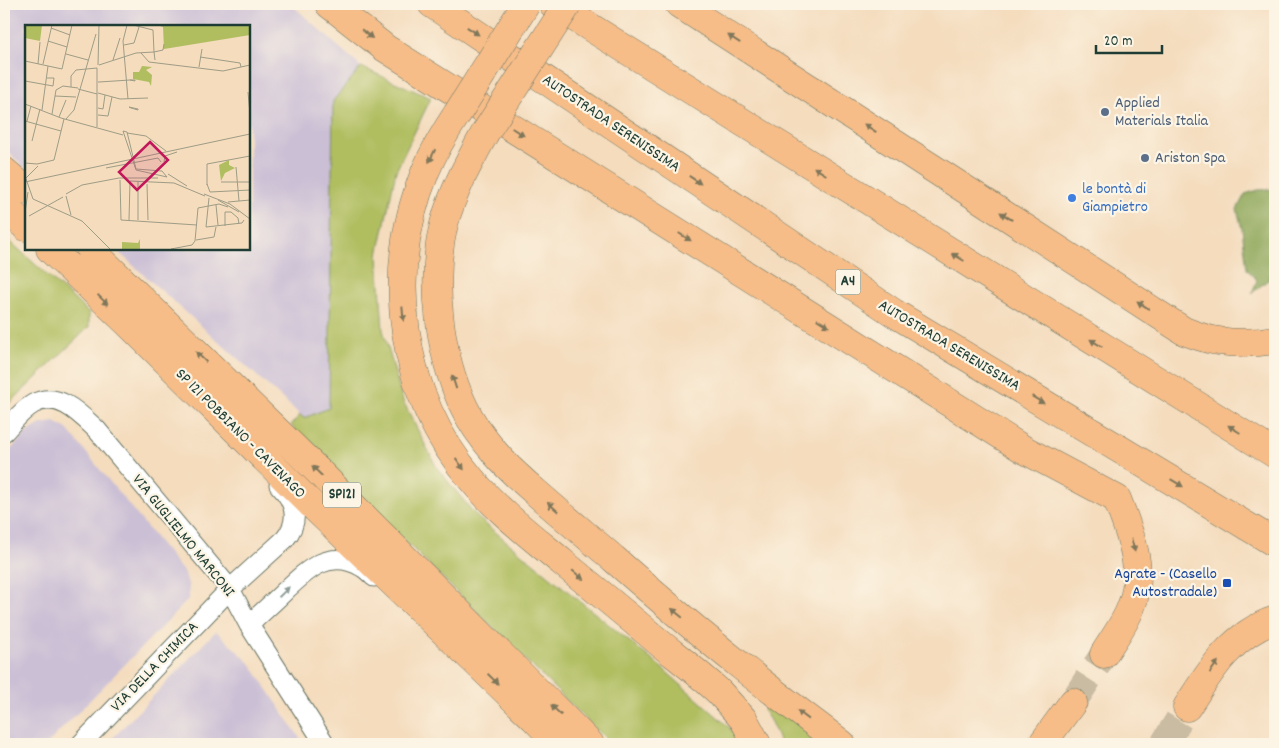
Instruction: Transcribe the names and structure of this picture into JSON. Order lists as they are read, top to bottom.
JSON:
{
  "streets": {
    "main road": [
      "AUTOSTRADA SERENISSIMA",
      "A4",
      "SP 121 POBBIANO - CAVENAGO",
      "SP121"
    ],
    "street": ["VIA GUGLIELMO MARCONI", "VIA DELLA CHIMICA"]
  },
  "crossings": [
    ["SP 121 POBBIANO - CAVENAGO", "VIA DELLA CHIMICA"],
    ["VIA GUGLIELMO MARCONI", "VIA DELLA CHIMICA"]
  ],
  "places": {
    "other": ["Applied Materials Italia", "Ariston Spa", "le bontà di Giampietro"],
    "transit": ["Agrate - (Casello Autostradale)"]
  },
  "scale_bar": "20 m"
}
